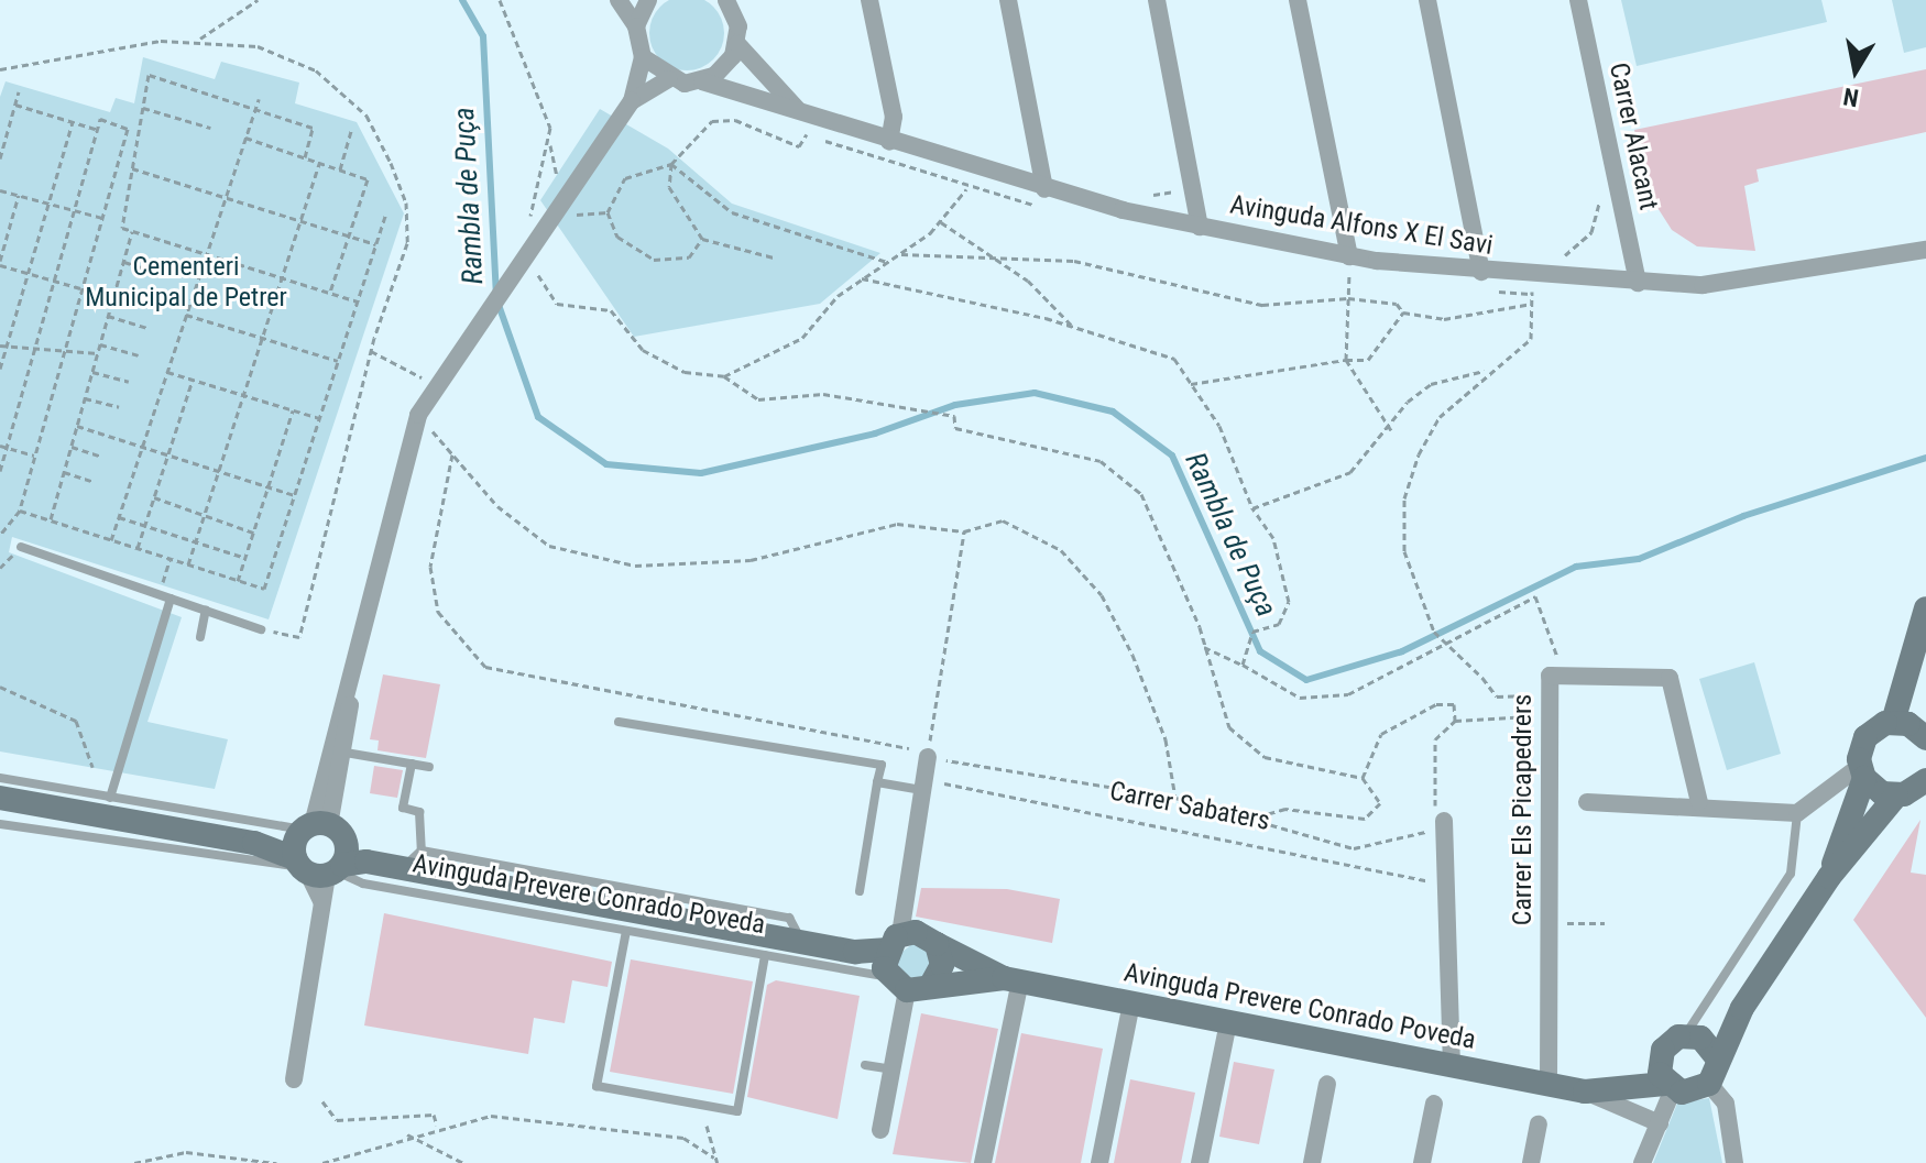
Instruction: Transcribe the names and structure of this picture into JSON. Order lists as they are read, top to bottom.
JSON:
{
  "streets": {
    "street": [
      "Carrer Alacant",
      "Avinguda Alfons X El Savi",
      "Carrer Els Picapedrers",
      "Avinguda Prevere Conrado Poveda"
    ],
    "path": ["Carrer Sabaters"]
  },
  "crossings": [
    ["Carrer Alacant", "Avinguda Alfons X El Savi"],
    ["Carrer Els Picapedrers", "Avinguda Prevere Conrado Poveda"]
  ],
  "water": ["Rambla de Puça"],
  "parks": ["Cementeri Municipal de Petrer"],
  "north": "bottom"
}
